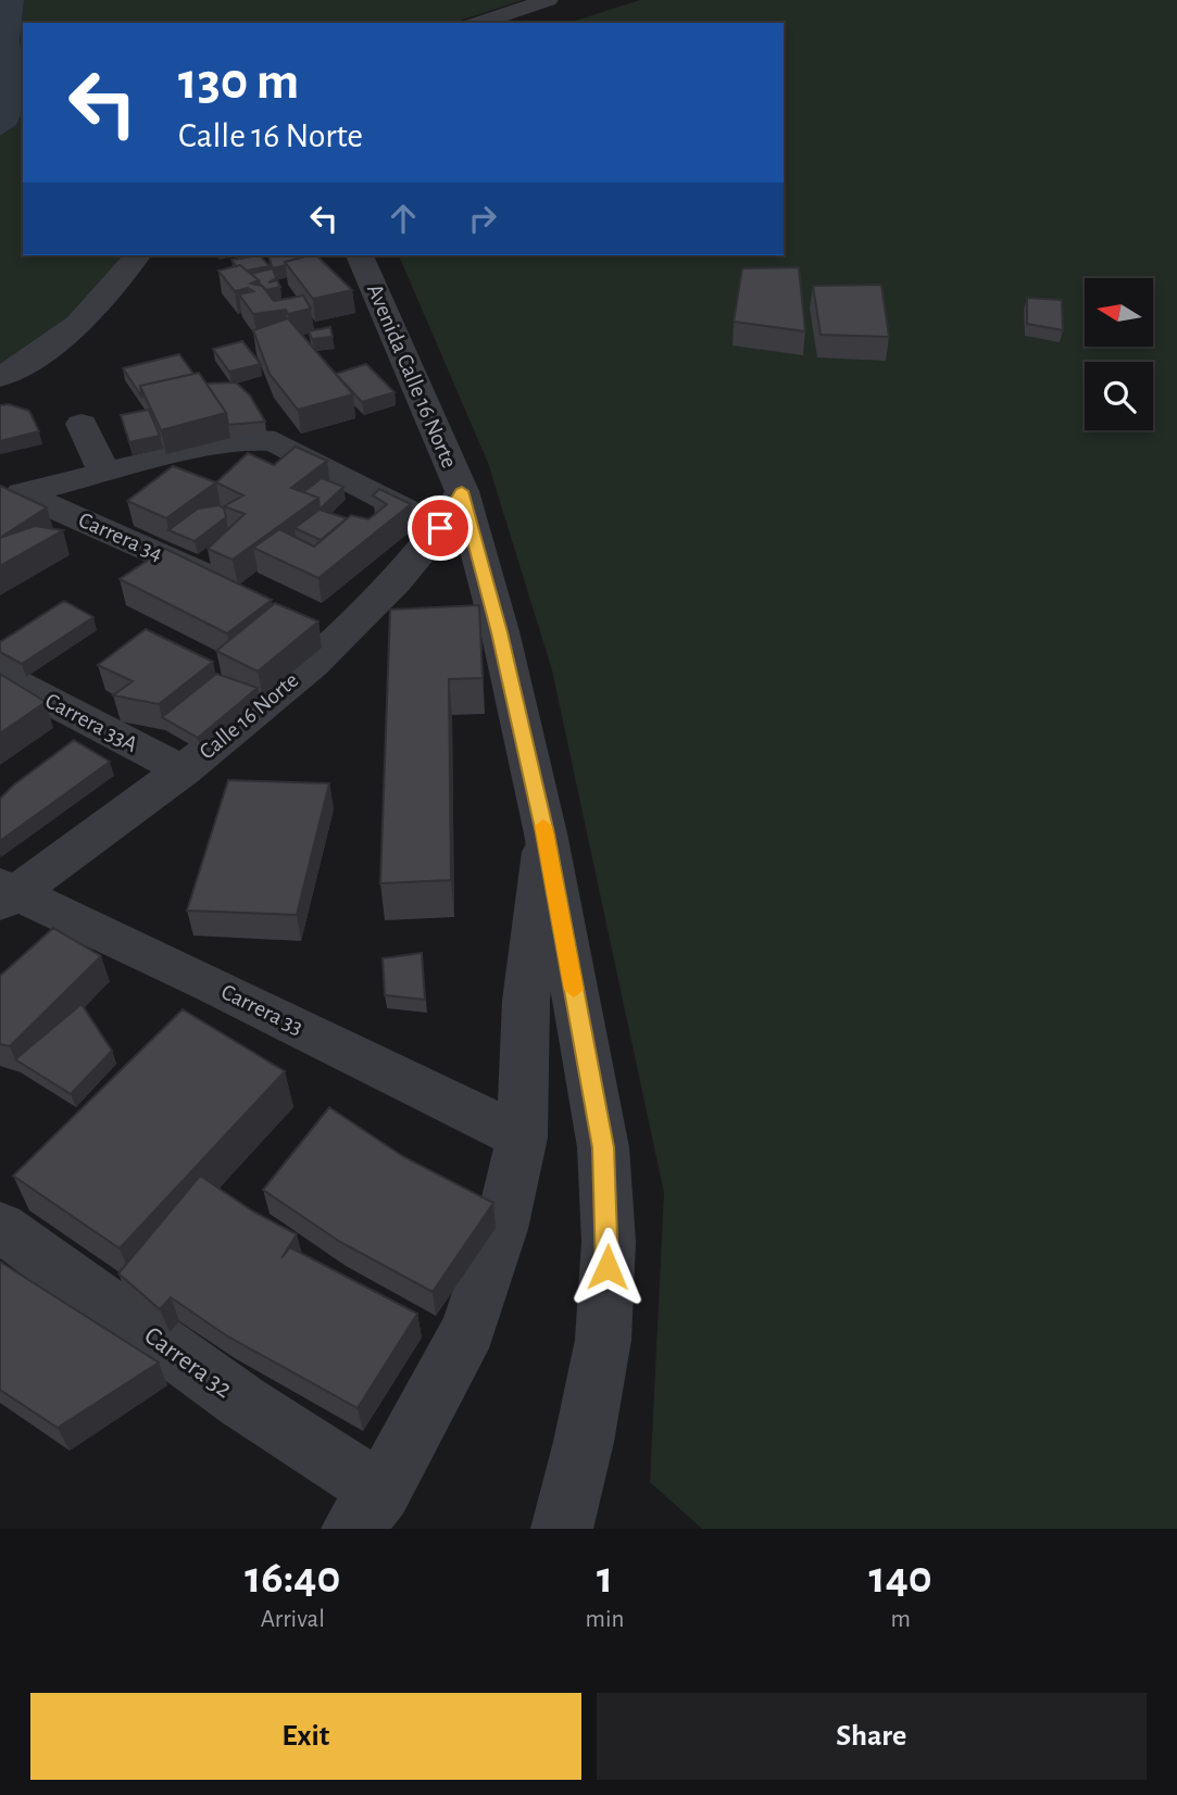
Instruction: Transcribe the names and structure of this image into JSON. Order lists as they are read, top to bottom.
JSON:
{
  "streets": {
    "street": [
      "Avenida Calle 16 Norte",
      "Carrera 34",
      "Calle 16 Norte",
      "Carrera 33A",
      "Carrera 33",
      "Carrera 32"
    ]
  },
  "crossings": [
    ["Avenida Calle 16 Norte", "Calle 16 Norte"],
    ["Calle 16 Norte", "Carrera 33A"],
    ["Calle 16 Norte", "Carrera 33"]
  ],
  "north": "left",
  "page": {
    "turn": ["130 m", "Calle 16 Norte"],
    "eta": [
      "16:40",
      "Arrival",
      "1",
      "min",
      "140",
      "m"
    ],
    "buttons": ["Exit", "Share"]
  }
}
